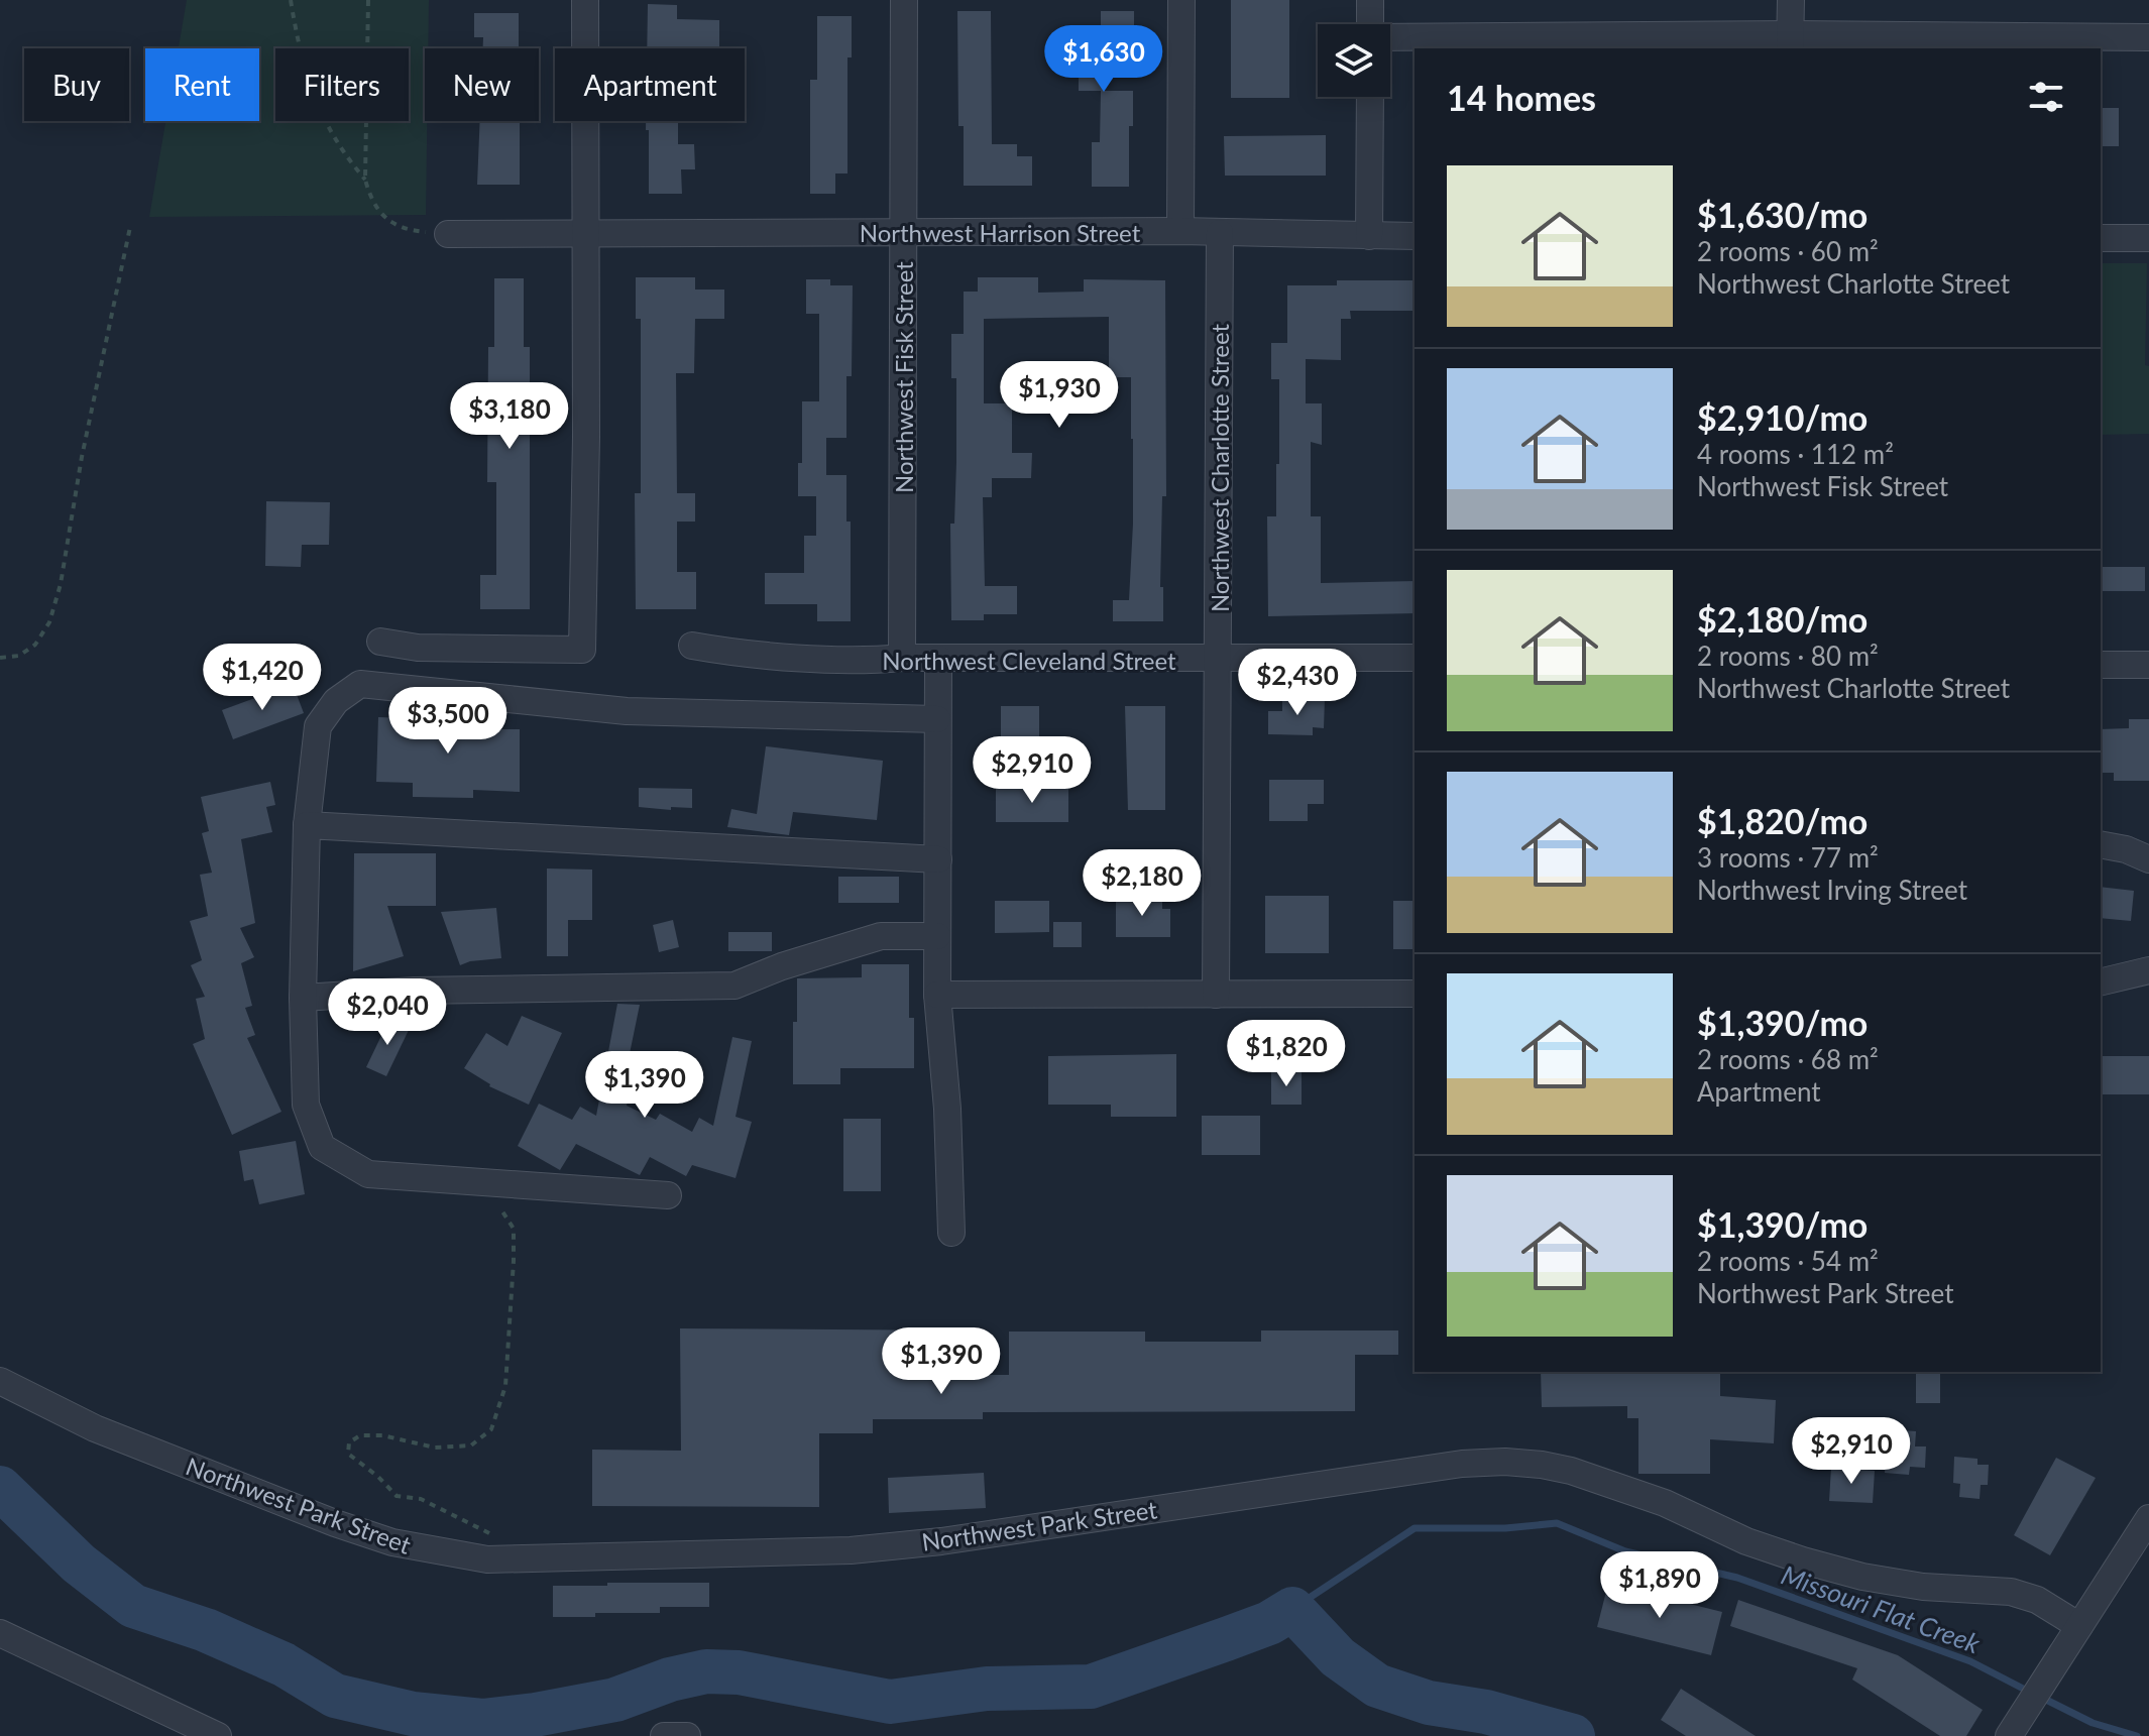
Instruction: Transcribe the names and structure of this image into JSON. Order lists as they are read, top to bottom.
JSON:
{
  "streets": {
    "street": [
      "Northwest Harrison Street",
      "Northwest Fisk Street",
      "Northwest Charlotte Street",
      "Northwest Cleveland Street",
      "Northwest Park Street"
    ]
  },
  "crossings": [
    ["Northwest Harrison Street", "Northwest Fisk Street"],
    ["Northwest Harrison Street", "Northwest Charlotte Street"],
    ["Northwest Fisk Street", "Northwest Cleveland Street"],
    ["Northwest Charlotte Street", "Northwest Cleveland Street"]
  ],
  "water": ["Missouri Flat Creek"],
  "page": {
    "price": [
      "$1,630",
      "$1,930",
      "$3,180",
      "$1,420",
      "$2,430",
      "$3,500",
      "$2,910",
      "$2,180",
      "$2,040",
      "$1,820",
      "$1,390",
      "$1,390",
      "$2,910",
      "$1,890"
    ],
    "chip": [
      "Buy",
      "Rent",
      "Filters",
      "New",
      "Apartment"
    ],
    "heading": "14 homes",
    "list": [
      {
        "name": "$1,630/mo",
        "note": "2 rooms · 60 m² · Northwest Charlotte Street"
      },
      {
        "name": "$2,910/mo",
        "note": "4 rooms · 112 m² · Northwest Fisk Street"
      },
      {
        "name": "$2,180/mo",
        "note": "2 rooms · 80 m² · Northwest Charlotte Street"
      },
      {
        "name": "$1,820/mo",
        "note": "3 rooms · 77 m² · Northwest Irving Street"
      },
      {
        "name": "$1,390/mo",
        "note": "2 rooms · 68 m² · Apartment"
      },
      {
        "name": "$1,390/mo",
        "note": "2 rooms · 54 m² · Northwest Park Street"
      }
    ]
  }
}
